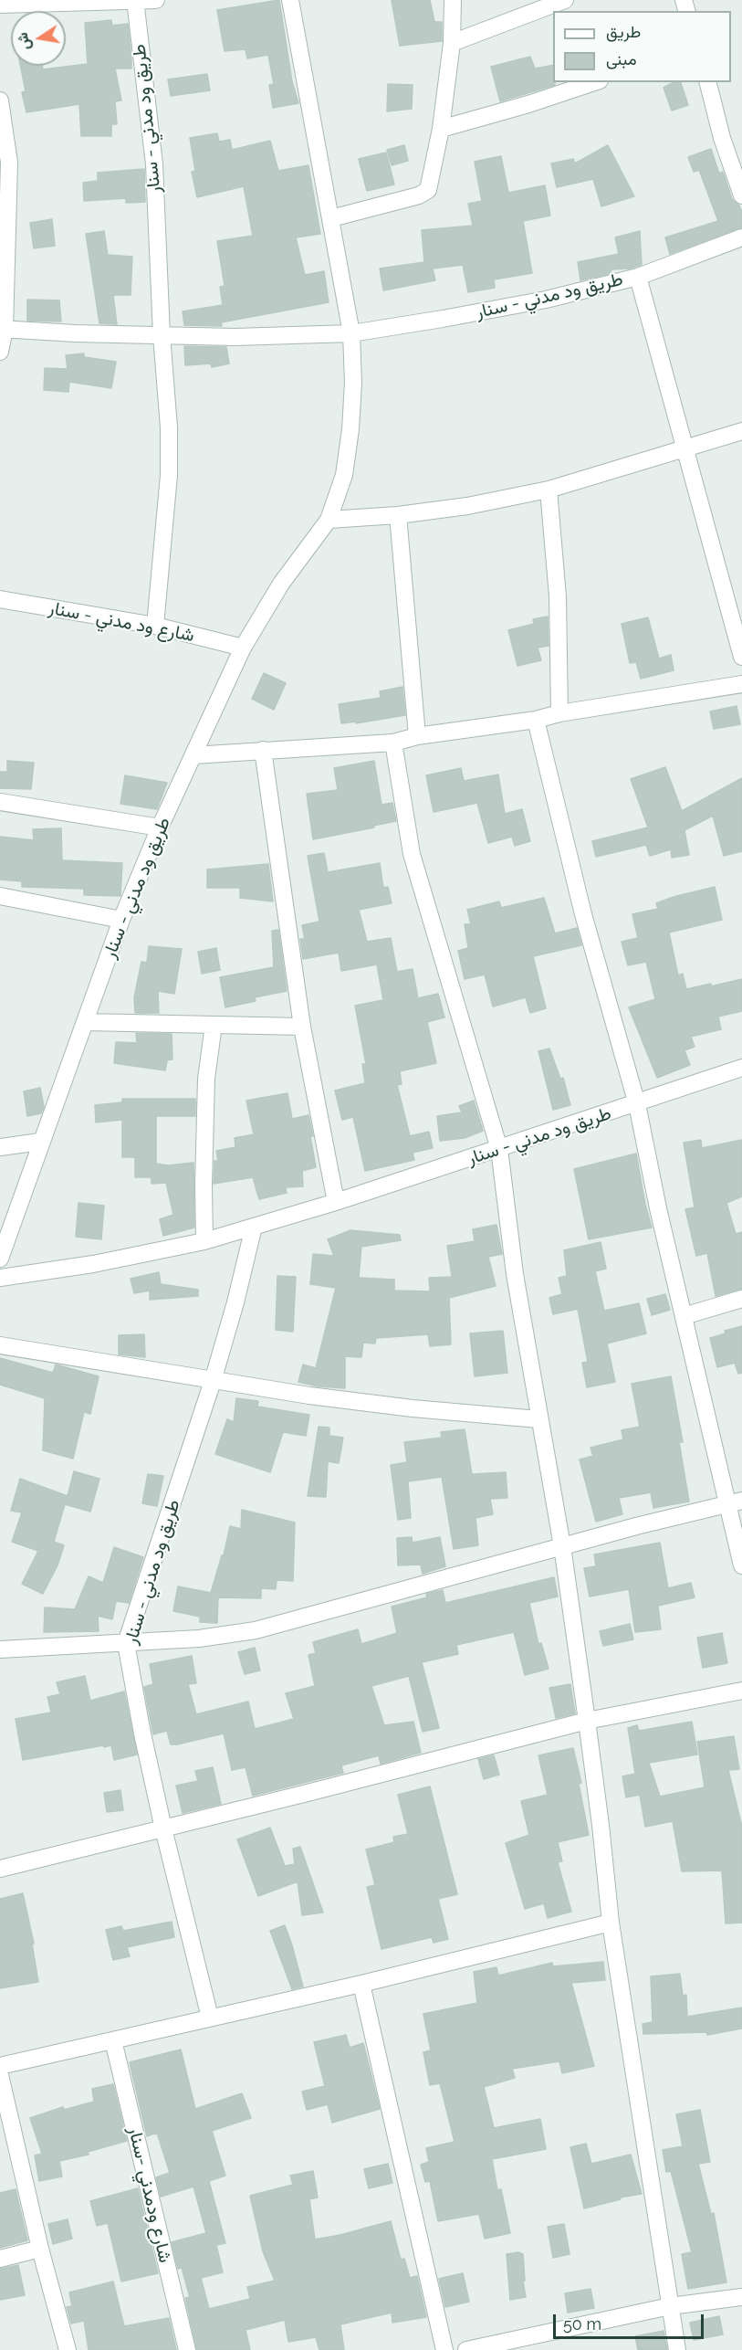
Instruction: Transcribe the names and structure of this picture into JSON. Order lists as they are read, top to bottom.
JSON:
{
  "streets": {
    "street": ["طريق ود مدني - سنار", "شارع ود مدني - سنار", "شارع ودمدني -سنار"]
  },
  "crossings": [
    ["طريق ود مدني - سنار", "شارع ود مدني - سنار"]
  ],
  "legend": ["طريق", "مبنى"],
  "scale_bar": "50 m",
  "north": "left"
}
